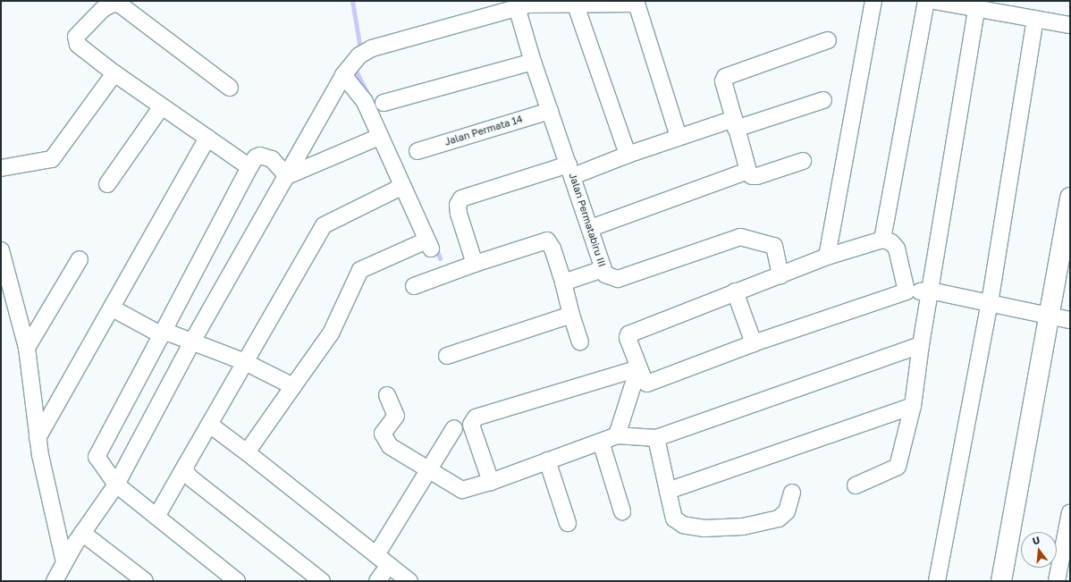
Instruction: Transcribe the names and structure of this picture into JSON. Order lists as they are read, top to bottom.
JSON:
{
  "streets": {
    "street": ["Jalan Permata 14", "Jalan Permatabiru III"]
  },
  "crossings": [
    ["Jalan Permata 14", "Jalan Permatabiru III"]
  ],
  "north": "top"
}
